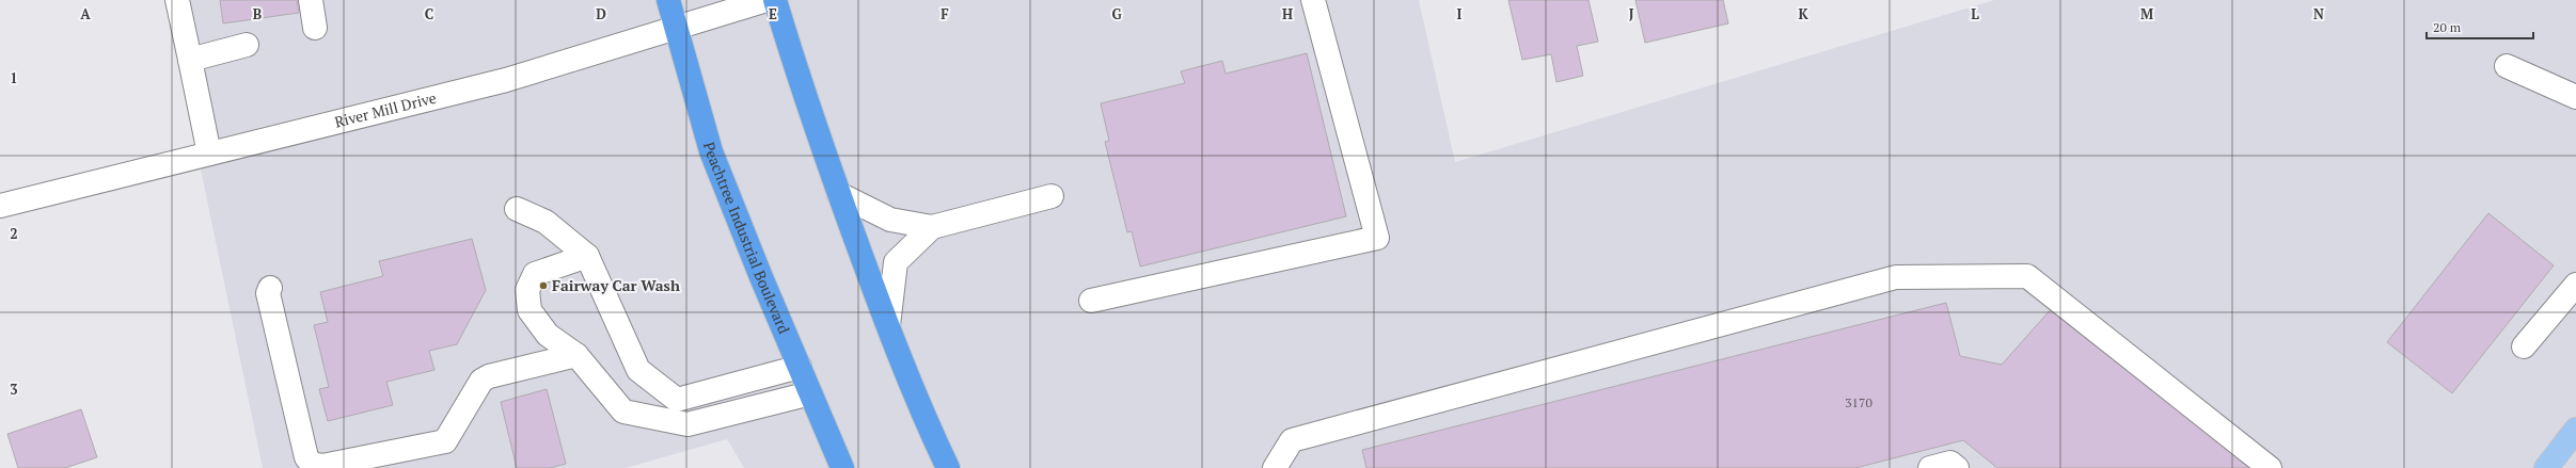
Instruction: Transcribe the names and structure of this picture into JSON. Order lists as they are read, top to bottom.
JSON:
{
  "streets": {
    "highway": ["Peachtree Industrial Boulevard"],
    "street": ["River Mill Drive"]
  },
  "crossings": [
    ["River Mill Drive", "Peachtree Industrial Boulevard"]
  ],
  "places": ["Fairway Car Wash"],
  "house_numbers": ["3170"],
  "scale_bar": "20 m",
  "grid": {
    "columns": [
      "A",
      "B",
      "C",
      "D",
      "E",
      "F",
      "G",
      "H",
      "I",
      "J",
      "K",
      "L",
      "M",
      "N"
    ],
    "rows": ["1", "2", "3"]
  }
}
